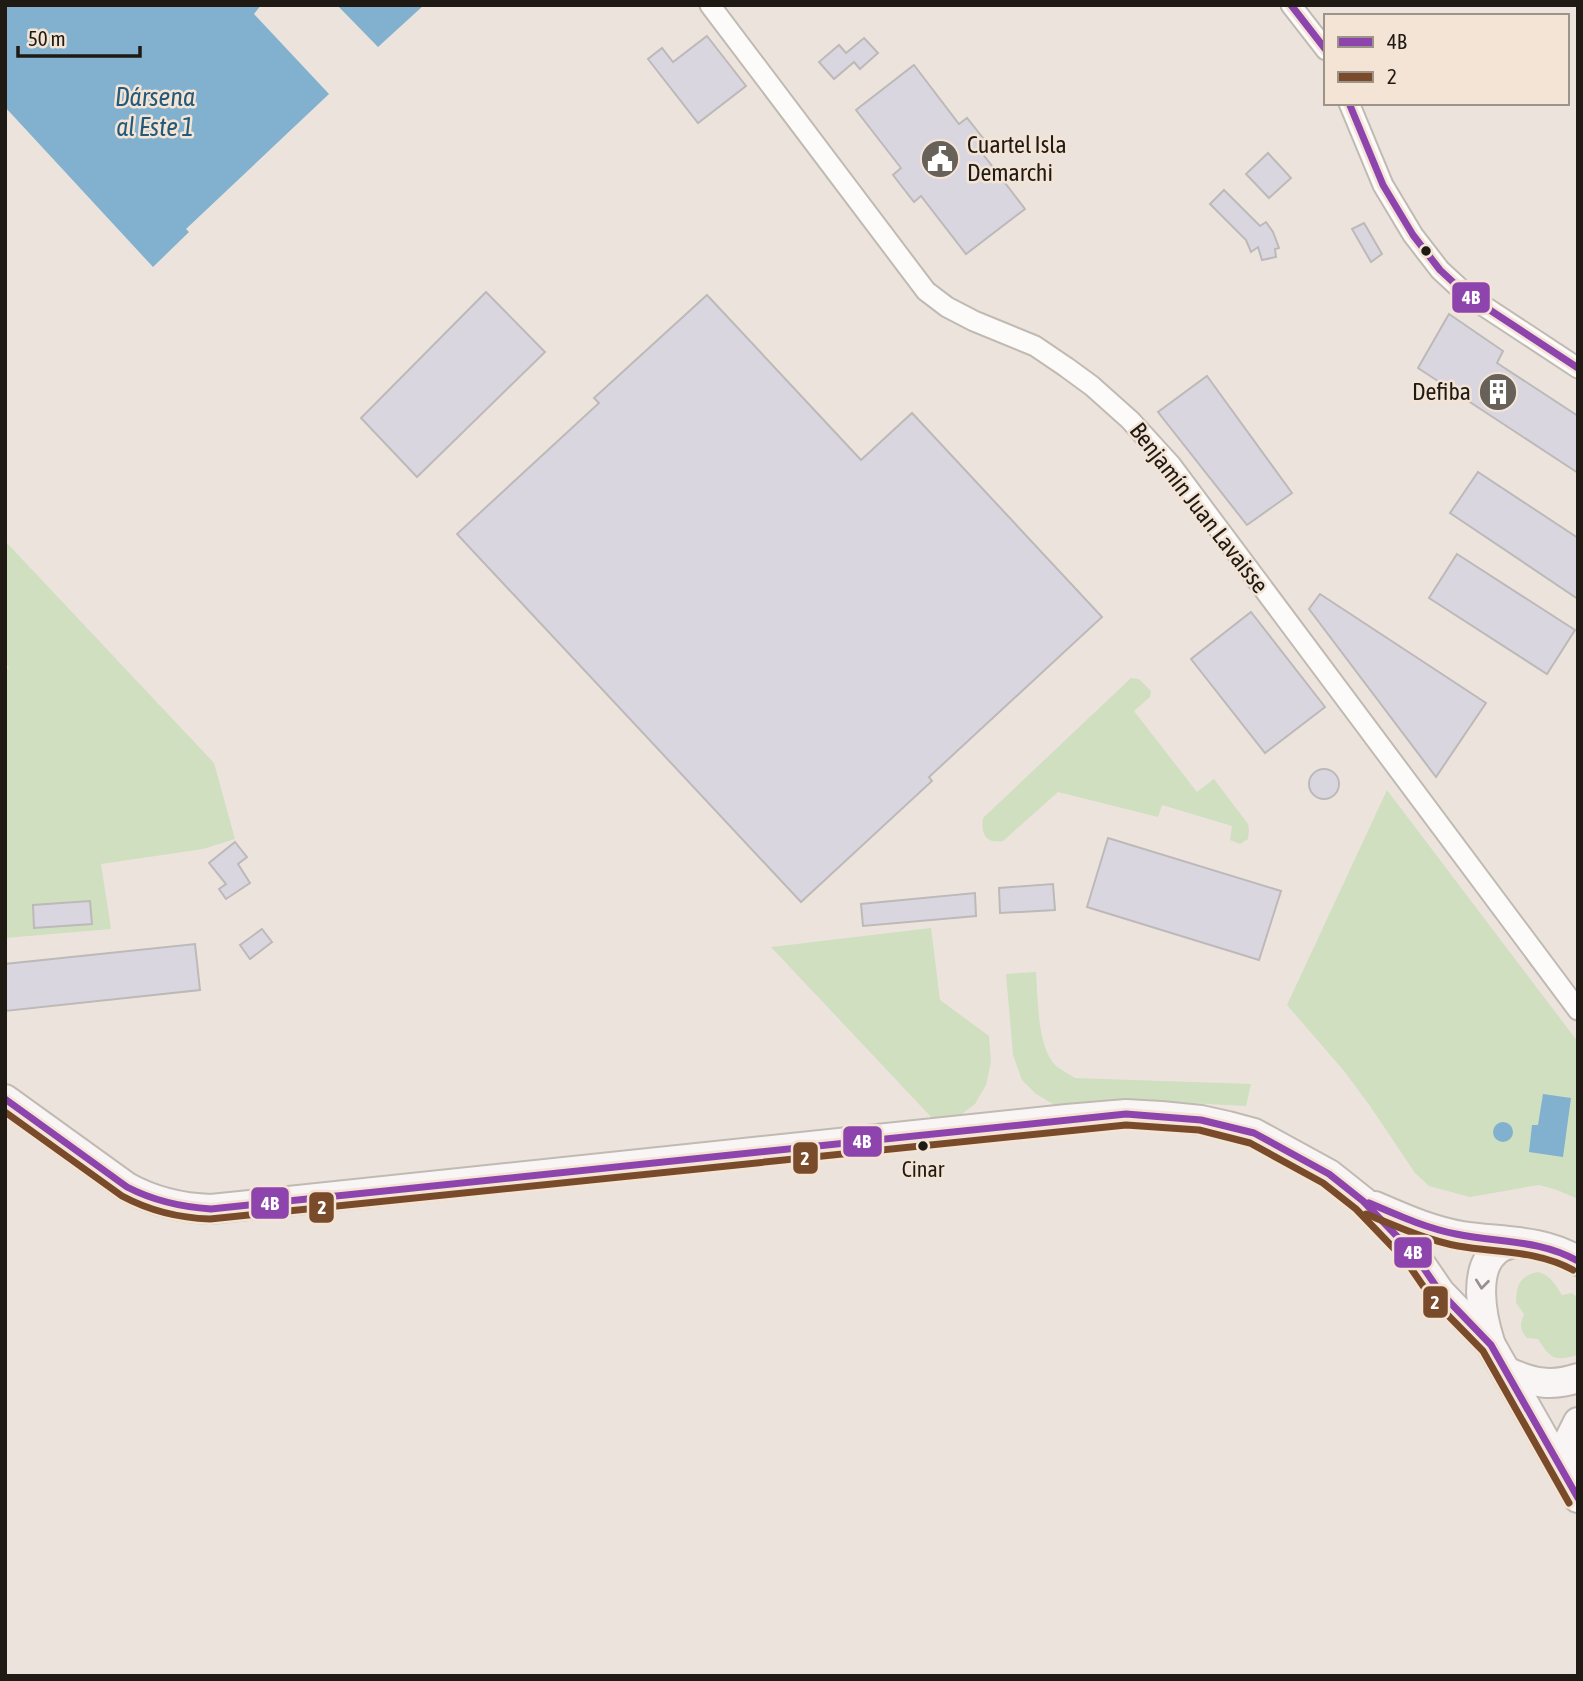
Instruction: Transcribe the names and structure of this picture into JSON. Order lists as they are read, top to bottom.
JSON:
{
  "streets": {
    "street": ["Benjamín Juan Lavaisse"]
  },
  "water": ["Dársena al Este 1"],
  "places": {
    "public building": ["Cuartel Isla Demarchi"],
    "building": ["Defiba"],
    "other": ["Cinar"]
  },
  "lines": ["transit line 4B", "transit line 2"],
  "legend": ["4B", "2"],
  "scale_bar": "50 m"
}
